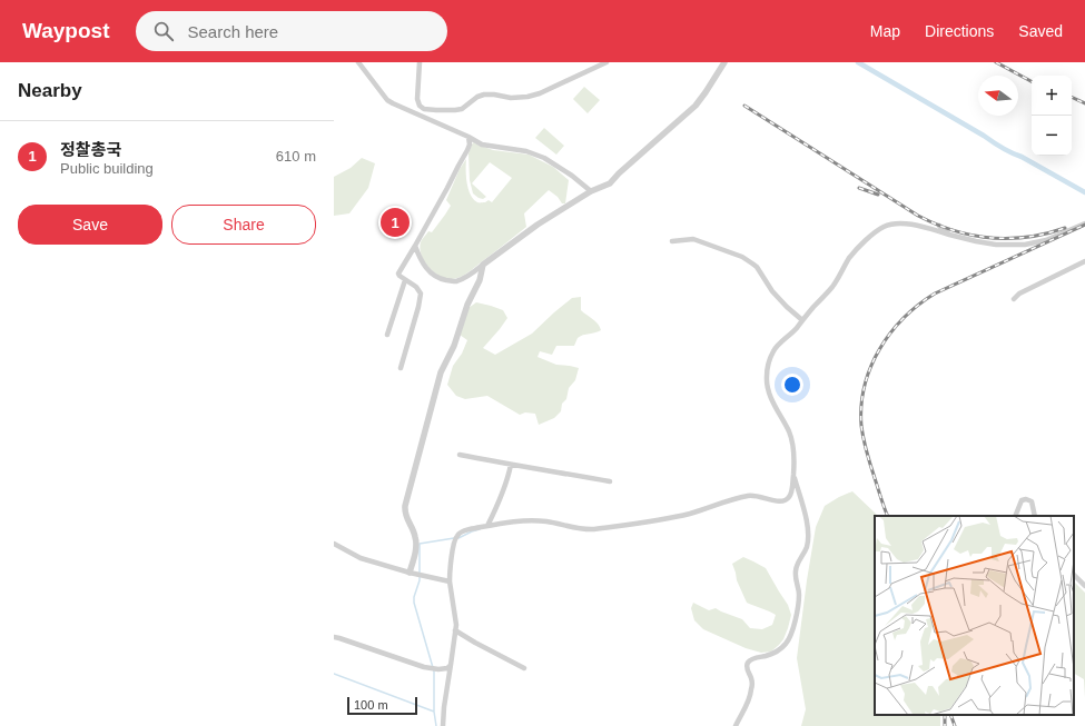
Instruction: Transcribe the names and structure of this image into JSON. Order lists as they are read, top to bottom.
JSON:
{
  "scale_bar": "100 m",
  "north": "left",
  "page": {
    "header": "Waypost",
    "search": "Search here",
    "nav": ["Map", "Directions", "Saved"],
    "heading": "Nearby",
    "map_buttons": ["+", "−"],
    "list": [
      {
        "mark": "1",
        "name": "정찰총국",
        "note": "Public building",
        "value": "610 m"
      }
    ],
    "buttons": ["Save", "Share"],
    "pins": "1",
    "scale": "100 m"
  }
}
